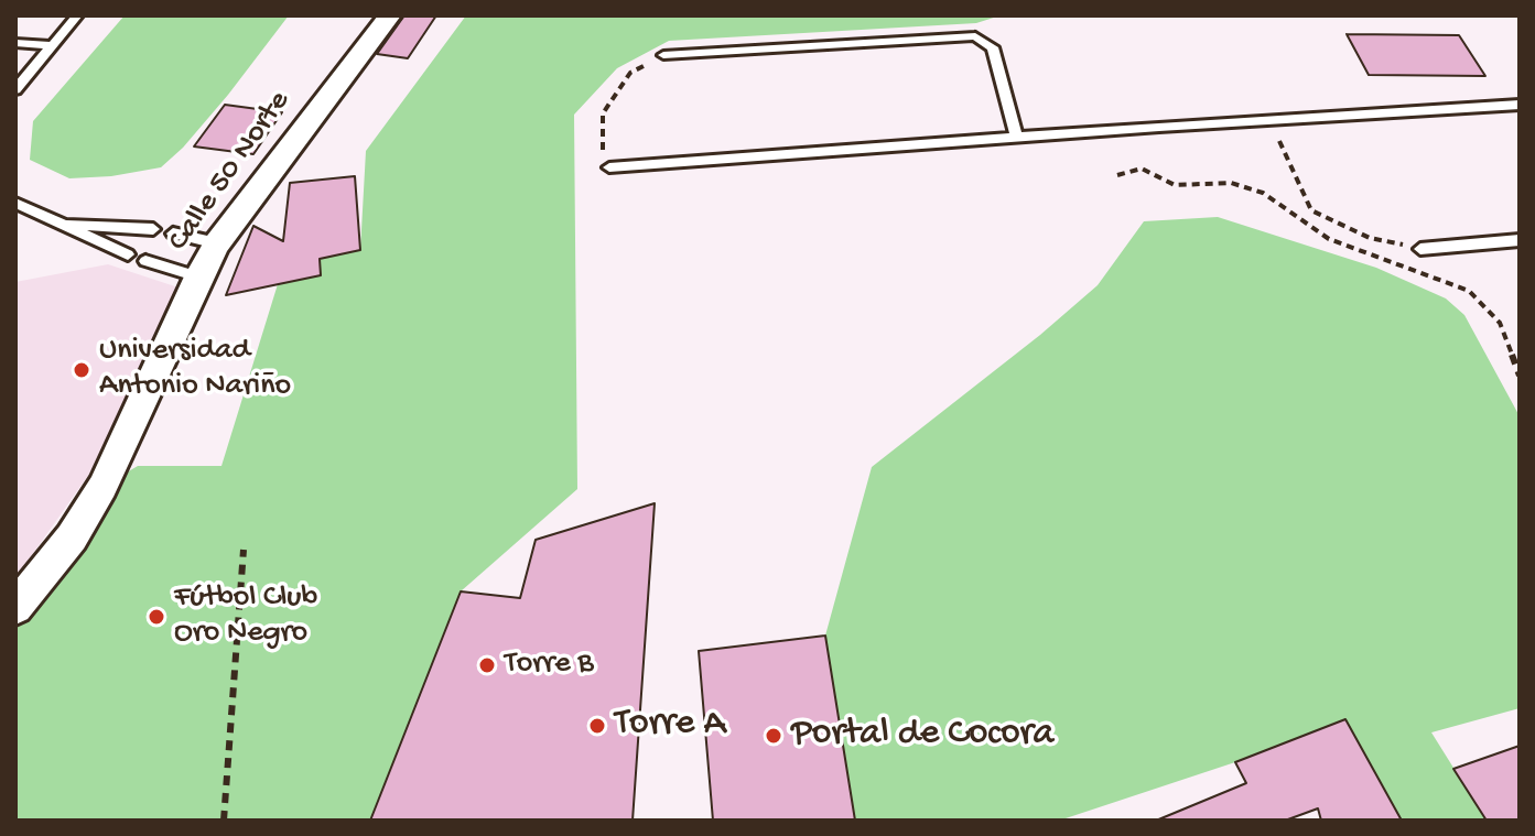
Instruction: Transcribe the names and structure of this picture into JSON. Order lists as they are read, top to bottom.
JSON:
{
  "streets": {
    "street": ["Calle 50 Norte"]
  },
  "places": [
    "Universidad Antonio Nariño",
    "Fútbol Club Oro Negro",
    "Torre B",
    "Torre A",
    "Portal de Cocora"
  ]
}
